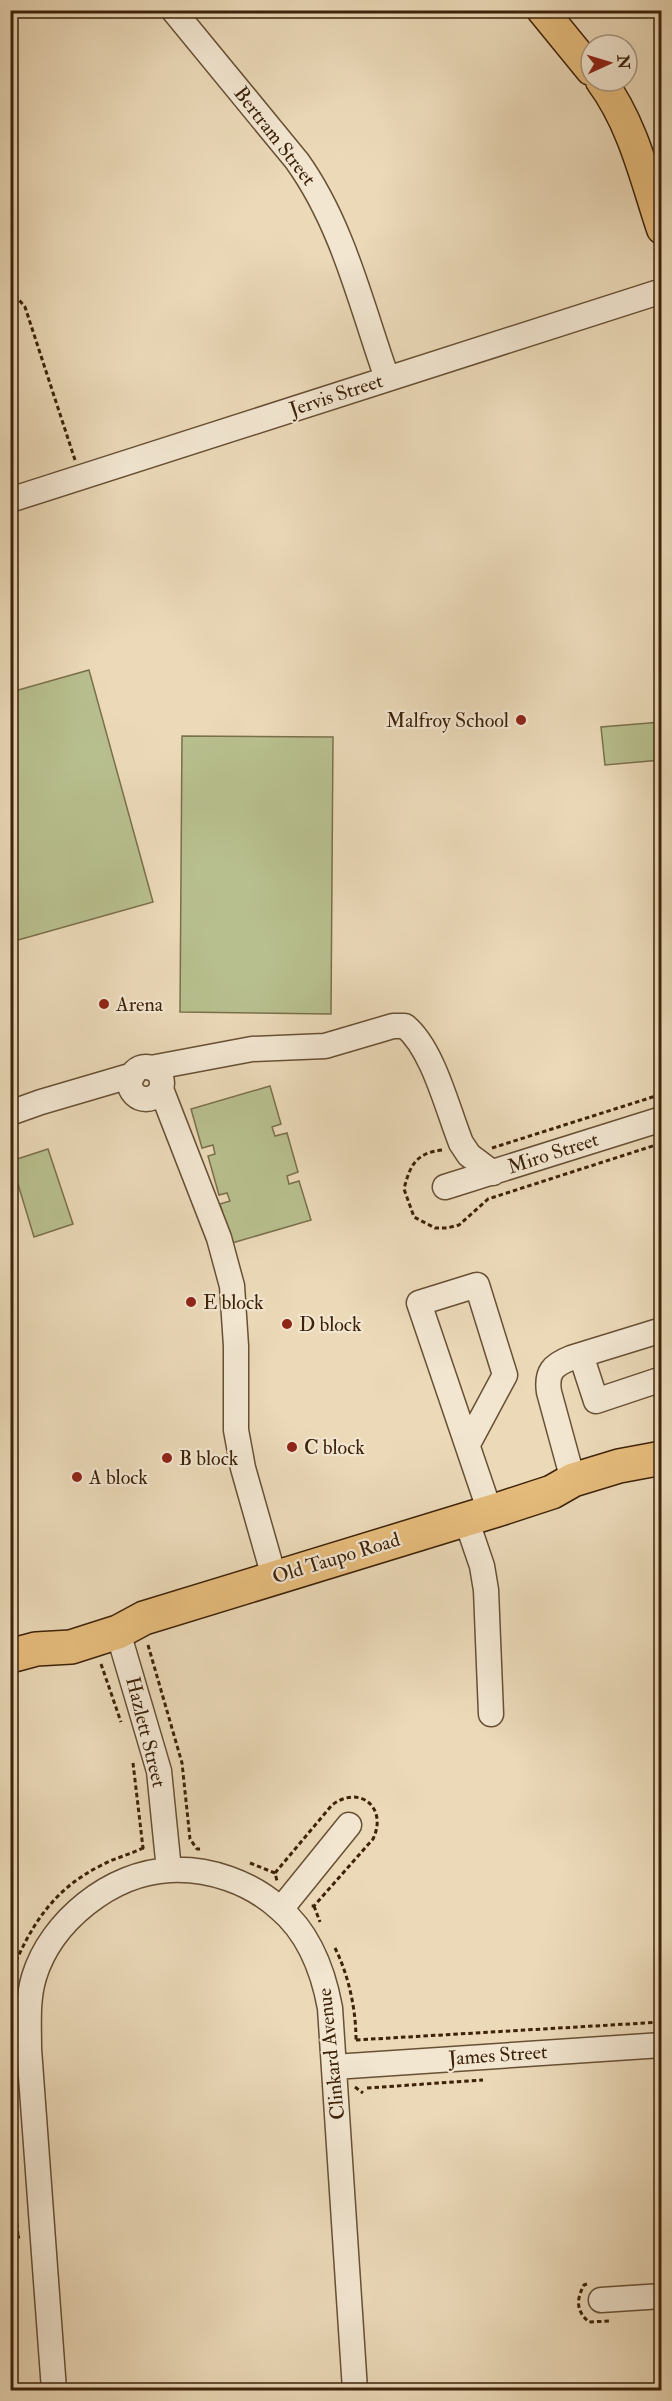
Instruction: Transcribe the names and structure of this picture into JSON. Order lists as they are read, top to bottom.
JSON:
{
  "streets": {
    "highway": ["Old Taupo Road"],
    "street": [
      "Bertram Street",
      "Jervis Street",
      "Miro Street",
      "Hazlett Street",
      "Clinkard Avenue",
      "James Street"
    ]
  },
  "crossings": [
    ["Bertram Street", "Jervis Street"],
    ["Old Taupo Road", "Hazlett Street"],
    ["Hazlett Street", "Clinkard Avenue"],
    ["Clinkard Avenue", "James Street"]
  ],
  "places": [
    "Malfroy School",
    "Arena",
    "E block",
    "D block",
    "C block",
    "B block",
    "A block"
  ],
  "north": "right"
}
